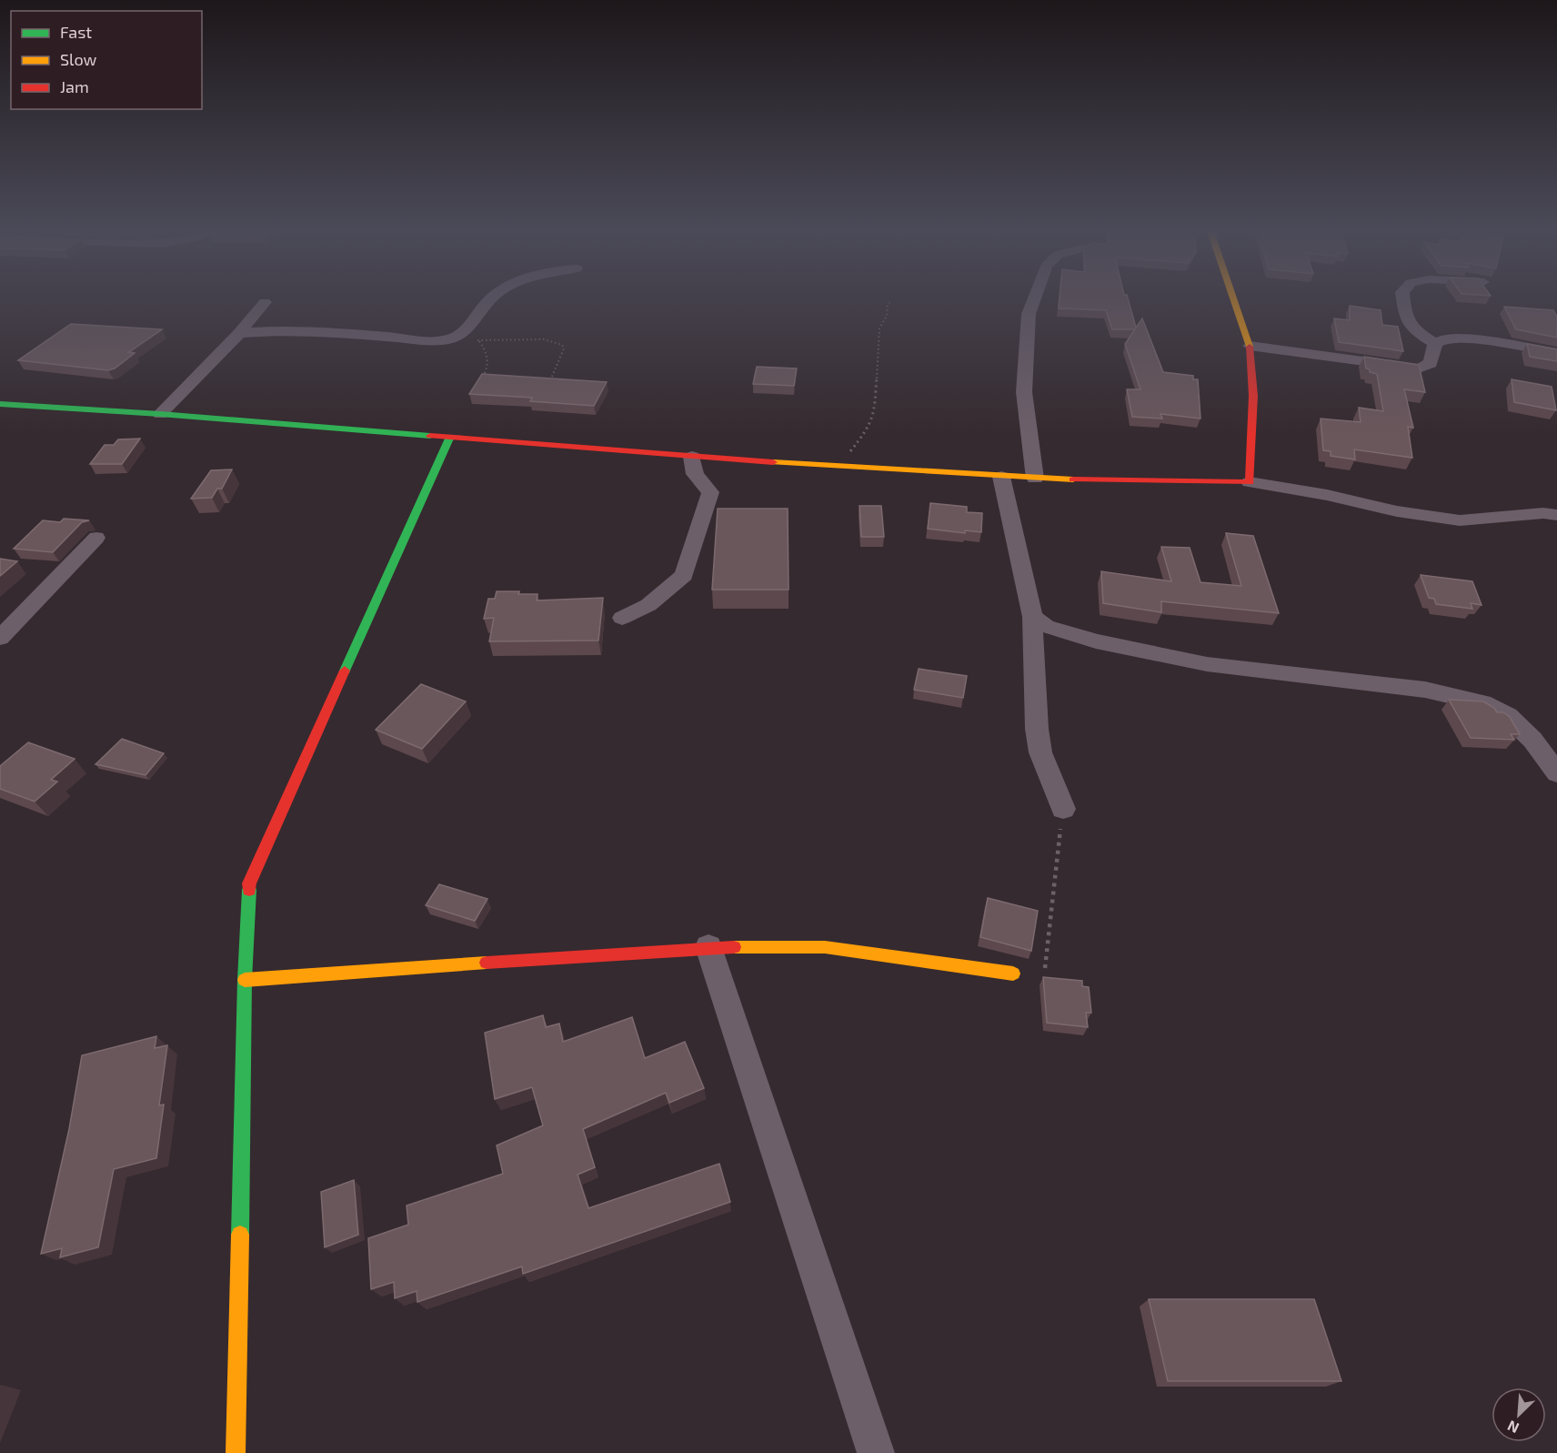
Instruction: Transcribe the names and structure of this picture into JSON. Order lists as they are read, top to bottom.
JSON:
{
  "legend": ["Fast", "Slow", "Jam"],
  "north": "bottom left"
}
